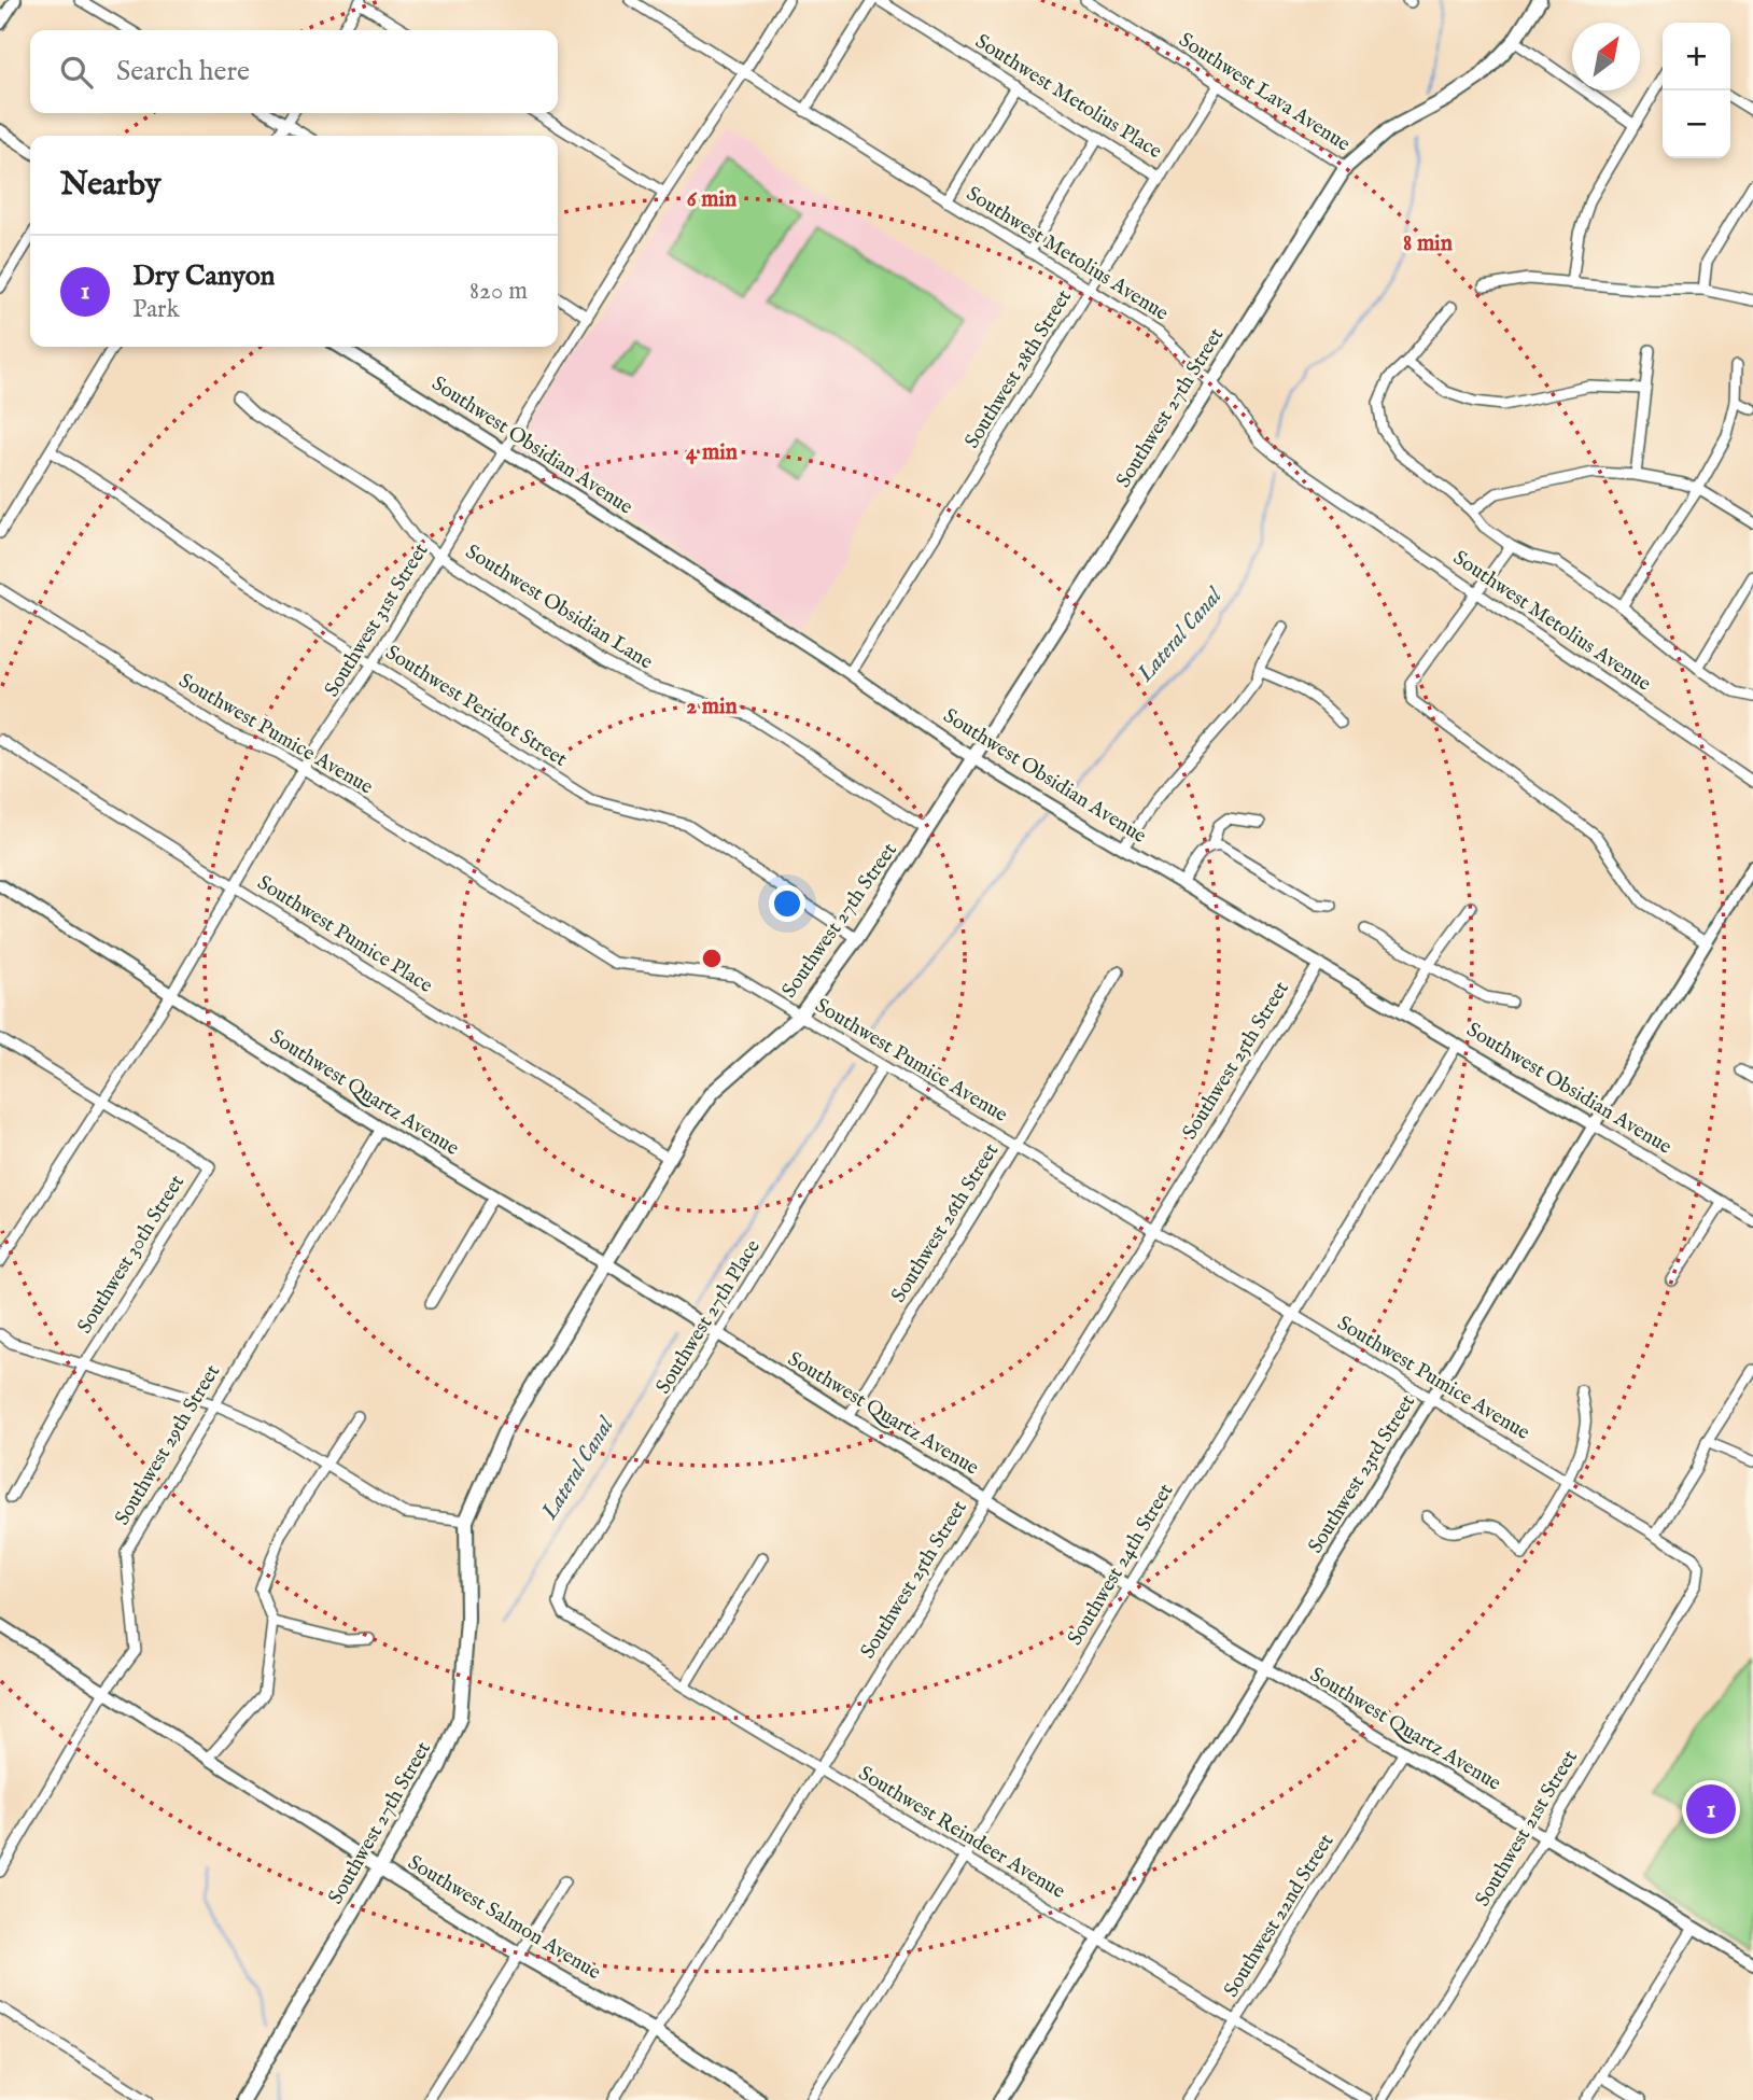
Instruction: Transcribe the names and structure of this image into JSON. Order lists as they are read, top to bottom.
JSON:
{
  "streets": {
    "main road": ["Southwest 27th Street", "Southwest Salmon Avenue"],
    "street": [
      "Southwest Lava Avenue",
      "Southwest Metolius Place",
      "Southwest Metolius Avenue",
      "Southwest 28th Street",
      "Southwest Obsidian Avenue",
      "Southwest Obsidian Lane",
      "Southwest 31st Street",
      "Southwest Peridot Street",
      "Southwest Pumice Avenue",
      "Southwest Pumice Place",
      "Southwest 25th Street",
      "Southwest Quartz Avenue",
      "Southwest 26th Street",
      "Southwest 30th Street",
      "Southwest 27th Place",
      "Southwest 29th Street",
      "Southwest 23rd Street",
      "Southwest 24th Street",
      "Southwest 21st Street",
      "Southwest Reindeer Avenue",
      "Southwest 22nd Street"
    ]
  },
  "crossings": [
    ["Southwest Lava Avenue", "Southwest 28th Street"],
    ["Southwest Lava Avenue", "Southwest 27th Street"],
    ["Southwest Metolius Place", "Southwest 28th Street"],
    ["Southwest Metolius Avenue", "Southwest 28th Street"],
    ["Southwest Metolius Avenue", "Southwest 27th Street"],
    ["Southwest Metolius Avenue", "Southwest 31st Street"],
    ["Southwest 28th Street", "Southwest Obsidian Avenue"],
    ["Southwest 27th Street", "Southwest Obsidian Avenue"],
    ["Southwest 27th Street", "Southwest Obsidian Lane"],
    ["Southwest 27th Street", "Southwest Peridot Street"],
    ["Southwest 27th Street", "Southwest Pumice Avenue"],
    ["Southwest 27th Street", "Southwest Pumice Place"],
    ["Southwest 27th Street", "Southwest Quartz Avenue"],
    ["Southwest 27th Street", "Southwest Salmon Avenue"],
    ["Southwest Obsidian Avenue", "Southwest 31st Street"],
    ["Southwest Obsidian Avenue", "Southwest 25th Street"],
    ["Southwest Obsidian Avenue", "Southwest 23rd Street"],
    ["Southwest Obsidian Avenue", "Southwest 24th Street"],
    ["Southwest Obsidian Lane", "Southwest 31st Street"],
    ["Southwest 31st Street", "Southwest Peridot Street"],
    ["Southwest 31st Street", "Southwest Pumice Avenue"],
    ["Southwest 31st Street", "Southwest Pumice Place"],
    ["Southwest 31st Street", "Southwest Quartz Avenue"],
    ["Southwest 31st Street", "Southwest 30th Street"],
    ["Southwest Pumice Avenue", "Southwest 25th Street"],
    ["Southwest Pumice Avenue", "Southwest 26th Street"],
    ["Southwest Pumice Avenue", "Southwest 27th Place"],
    ["Southwest Pumice Avenue", "Southwest 23rd Street"],
    ["Southwest Pumice Avenue", "Southwest 24th Street"],
    ["Southwest Pumice Avenue", "Southwest 21st Street"],
    ["Southwest 25th Street", "Southwest Quartz Avenue"],
    ["Southwest 25th Street", "Southwest Reindeer Avenue"],
    ["Southwest 25th Street", "Southwest Salmon Avenue"],
    ["Southwest Quartz Avenue", "Southwest 26th Street"],
    ["Southwest Quartz Avenue", "Southwest 27th Place"],
    ["Southwest Quartz Avenue", "Southwest 29th Street"],
    ["Southwest Quartz Avenue", "Southwest 23rd Street"],
    ["Southwest Quartz Avenue", "Southwest 24th Street"],
    ["Southwest Quartz Avenue", "Southwest 21st Street"],
    ["Southwest Quartz Avenue", "Southwest 22nd Street"],
    ["Southwest 27th Place", "Southwest Reindeer Avenue"],
    ["Southwest 29th Street", "Southwest Salmon Avenue"],
    ["Southwest 23rd Street", "Southwest Reindeer Avenue"],
    ["Southwest 24th Street", "Southwest Reindeer Avenue"],
    ["Southwest Reindeer Avenue", "Southwest 22nd Street"]
  ],
  "water": ["Lateral Canal"],
  "north": "top right",
  "page": {
    "map_buttons": ["+", "−"],
    "search": "Search here",
    "heading": "Nearby",
    "list": [
      {
        "mark": "1",
        "name": "Dry Canyon",
        "note": "Park",
        "value": "820 m"
      }
    ],
    "pins": "1"
  },
  "rings": [
    "6 min",
    "8 min",
    "4 min",
    "2 min"
  ]
}
